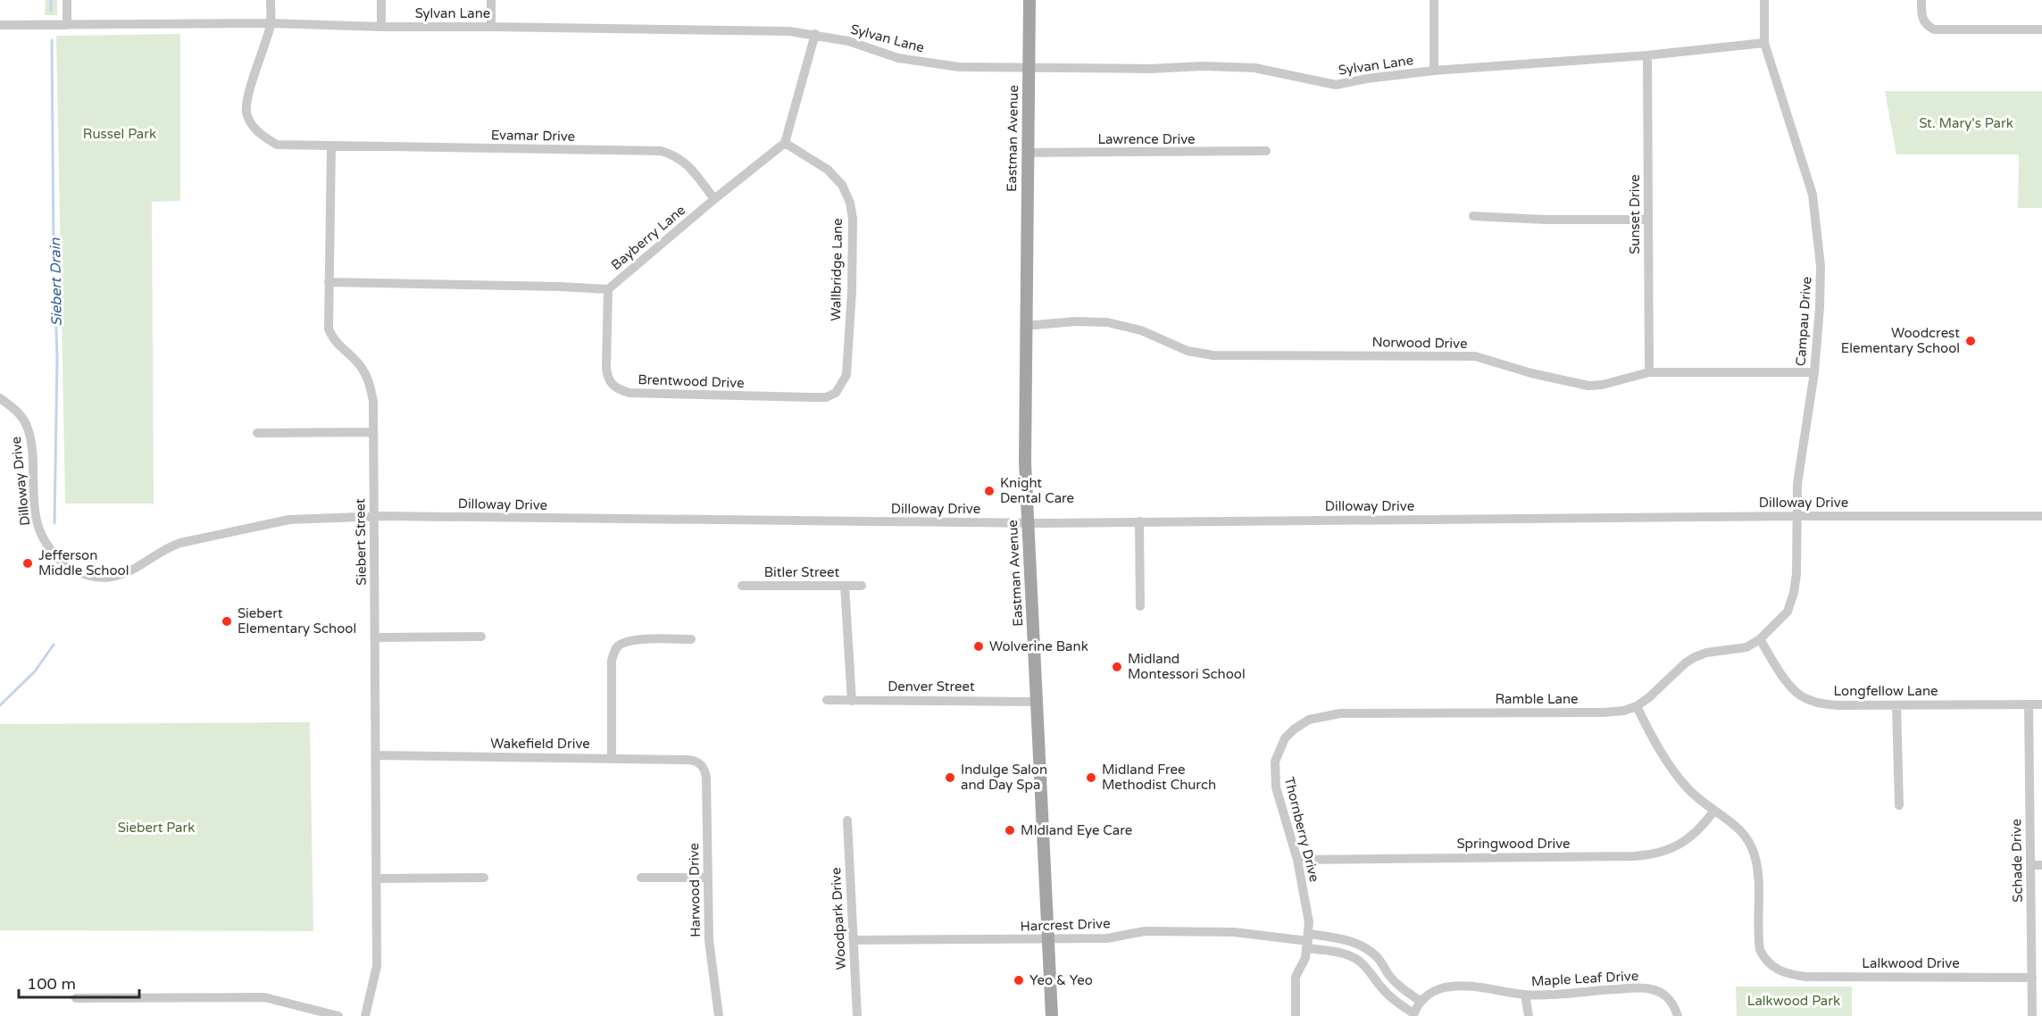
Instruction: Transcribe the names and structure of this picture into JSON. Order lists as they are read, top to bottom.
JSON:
{
  "streets": {
    "main road": ["Eastman Avenue"],
    "street": [
      "Sylvan Lane",
      "Evamar Drive",
      "Lawrence Drive",
      "Sunset Drive",
      "Bayberry Lane",
      "Wallbridge Lane",
      "Campau Drive",
      "Norwood Drive",
      "Brentwood Drive",
      "Dilloway Drive",
      "Siebert Street",
      "Bitler Street",
      "Denver Street",
      "Longfellow Lane",
      "Ramble Lane",
      "Wakefield Drive",
      "Thornberry Drive",
      "Springwood Drive",
      "Schade Drive",
      "Harwood Drive",
      "Woodpark Drive",
      "Harcrest Drive",
      "Lalkwood Drive",
      "Maple Leaf Drive"
    ]
  },
  "crossings": [
    ["Sylvan Lane", "Evamar Drive"],
    ["Sylvan Lane", "Eastman Avenue"],
    ["Sylvan Lane", "Sunset Drive"],
    ["Sylvan Lane", "Campau Drive"],
    ["Evamar Drive", "Bayberry Lane"],
    ["Evamar Drive", "Siebert Street"],
    ["Eastman Avenue", "Lawrence Drive"],
    ["Eastman Avenue", "Norwood Drive"],
    ["Eastman Avenue", "Dilloway Drive"],
    ["Eastman Avenue", "Denver Street"],
    ["Eastman Avenue", "Harcrest Drive"],
    ["Sunset Drive", "Norwood Drive"],
    ["Bayberry Lane", "Wallbridge Lane"],
    ["Bayberry Lane", "Brentwood Drive"],
    ["Bayberry Lane", "Siebert Street"],
    ["Wallbridge Lane", "Brentwood Drive"],
    ["Campau Drive", "Norwood Drive"],
    ["Campau Drive", "Dilloway Drive"],
    ["Campau Drive", "Longfellow Lane"],
    ["Campau Drive", "Ramble Lane"],
    ["Dilloway Drive", "Siebert Street"],
    ["Siebert Street", "Wakefield Drive"],
    ["Longfellow Lane", "Ramble Lane"],
    ["Longfellow Lane", "Schade Drive"],
    ["Ramble Lane", "Thornberry Drive"],
    ["Wakefield Drive", "Harwood Drive"],
    ["Thornberry Drive", "Springwood Drive"],
    ["Thornberry Drive", "Harcrest Drive"],
    ["Springwood Drive", "Lalkwood Drive"],
    ["Schade Drive", "Lalkwood Drive"],
    ["Woodpark Drive", "Harcrest Drive"]
  ],
  "water": ["Siebert Drain"],
  "parks": [
    "St. Mary's Park",
    "Russel Park",
    "Siebert Park",
    "Lalkwood Park"
  ],
  "places": [
    "Woodcrest Elementary School",
    "Knight Dental Care",
    "Jefferson Middle School",
    "Siebert Elementary School",
    "Wolverine Bank",
    "Midland Montessori School",
    "Indulge Salon and Day Spa",
    "Midland Free Methodist Church",
    "MIdland Eye Care",
    "Yeo & Yeo"
  ],
  "scale_bar": "100 m"
}
